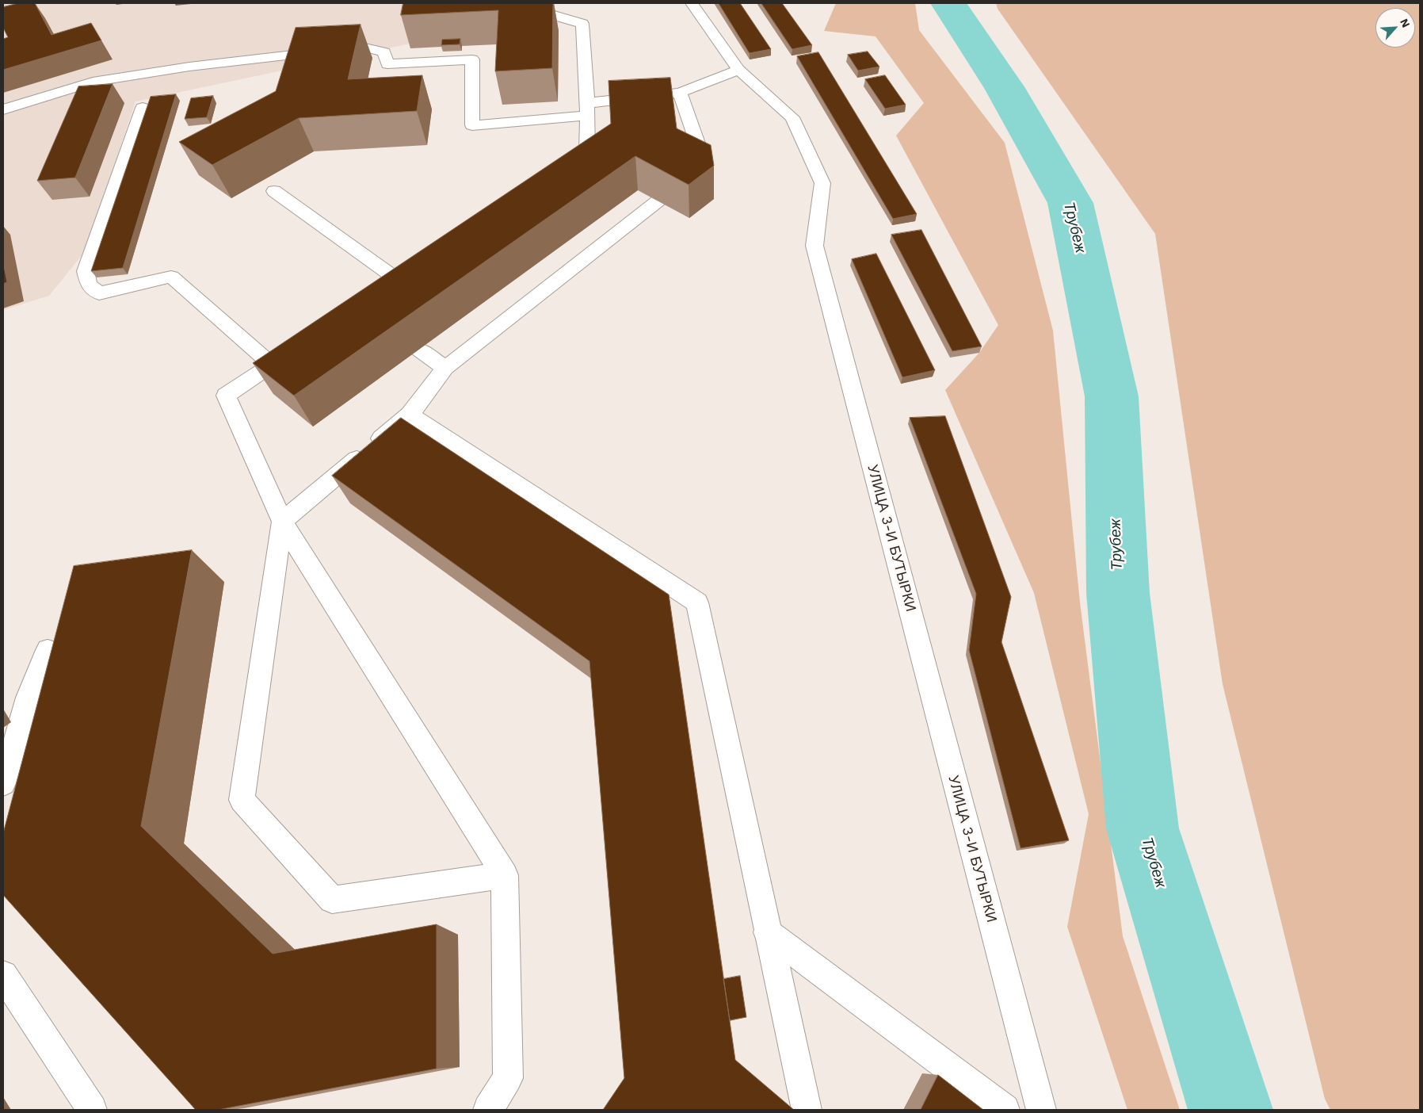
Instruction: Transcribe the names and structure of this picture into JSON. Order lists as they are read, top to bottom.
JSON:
{
  "streets": {
    "street": ["УЛИЦА 3-И БУТЫРКИ"]
  },
  "water": ["Трубеж"],
  "north": "top right"
}
